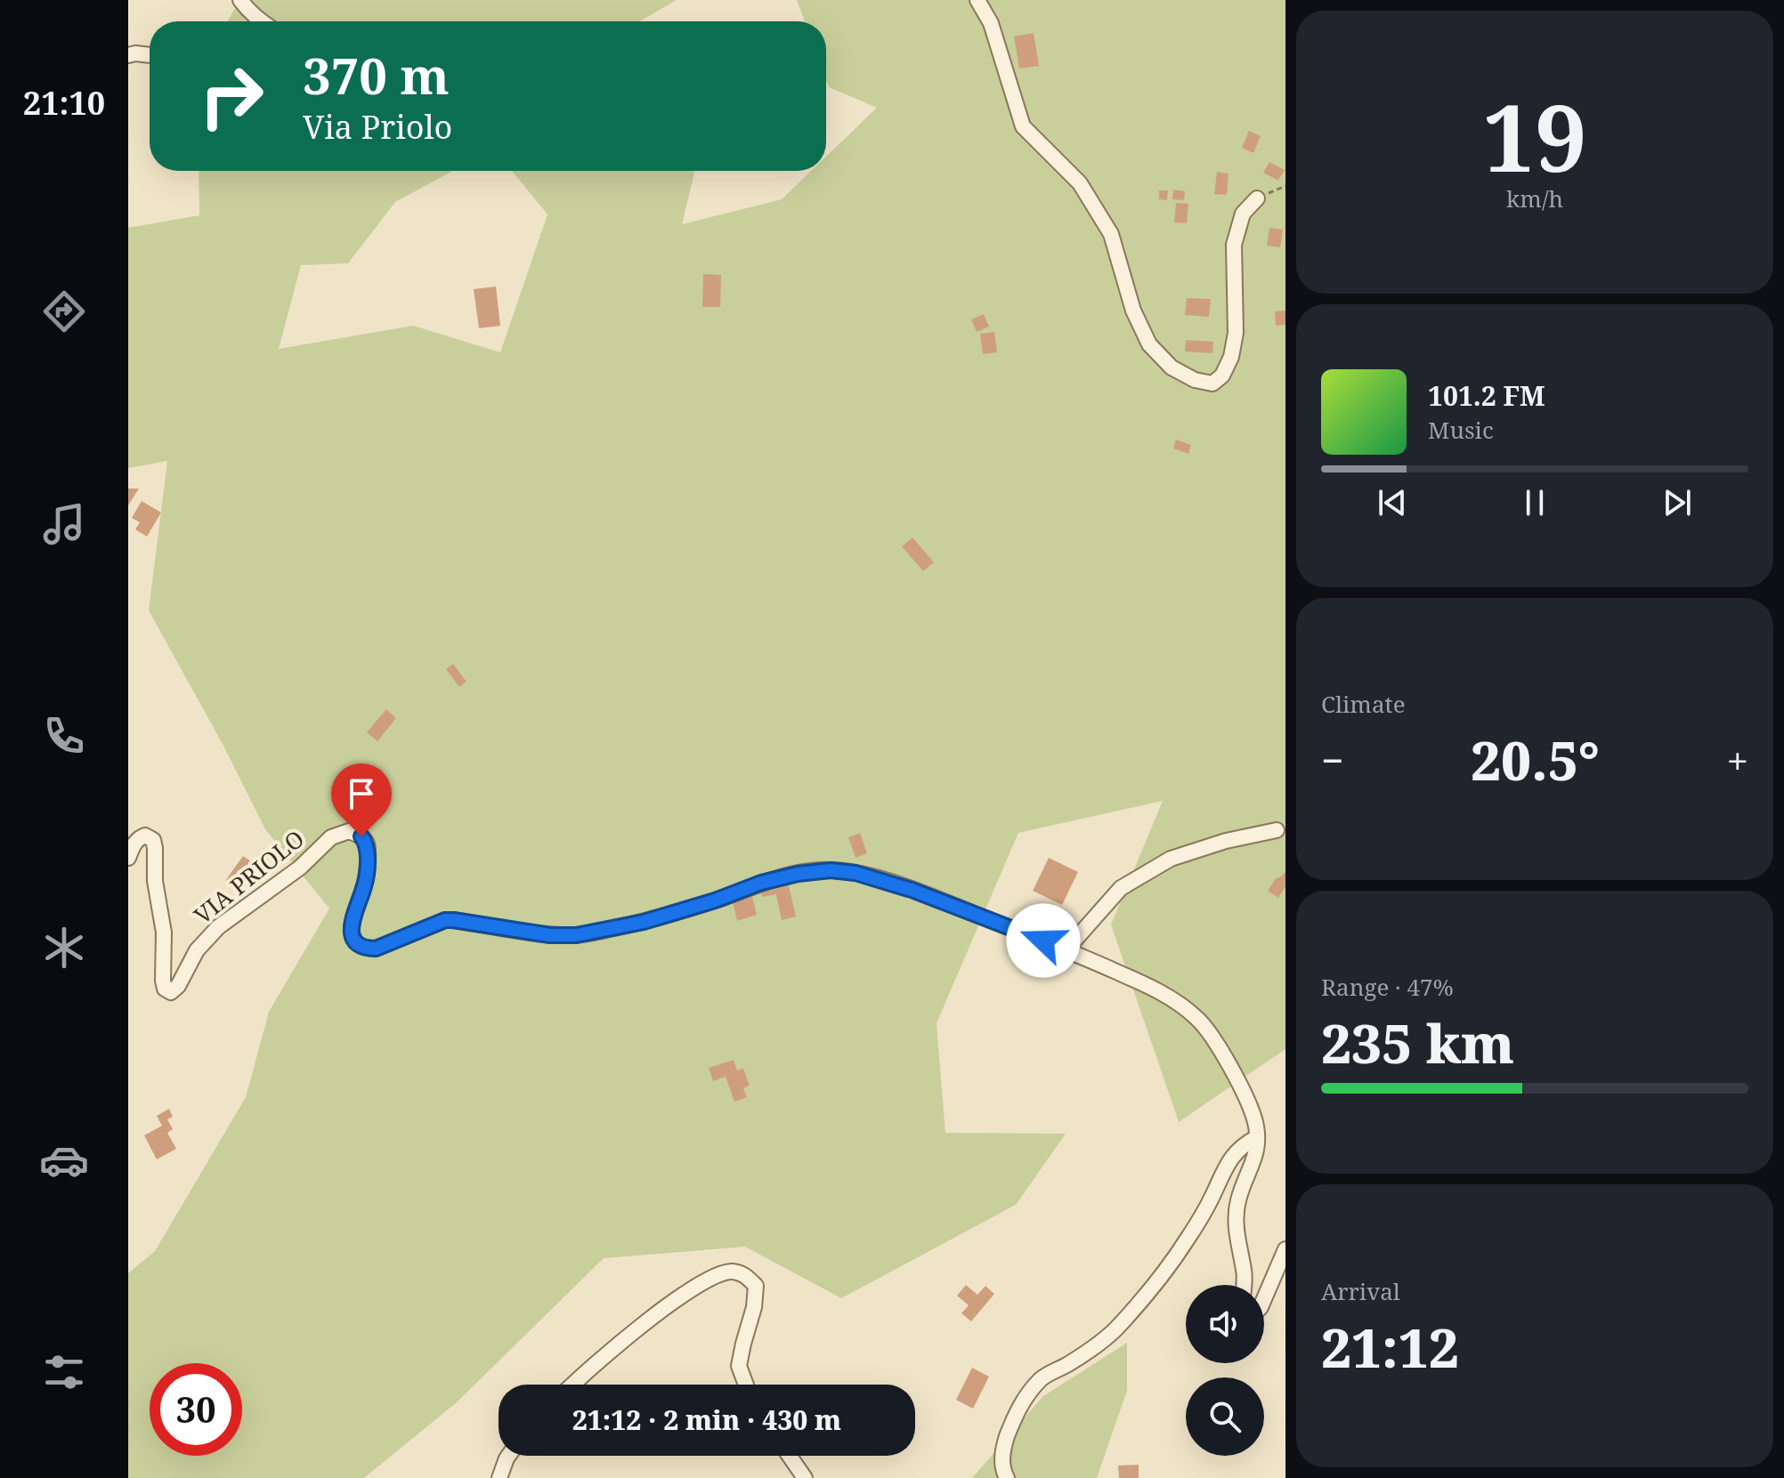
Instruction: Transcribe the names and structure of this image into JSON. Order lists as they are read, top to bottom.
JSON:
{
  "streets": {
    "street": ["VIA PRIOLO"]
  },
  "page": {
    "tabs": "21:10",
    "tile": [
      ["19", "km/h"],
      "Climate",
      ["Range · 47%", "235 km"],
      ["Arrival", "21:12"]
    ],
    "turn": ["370 m", "Via Priolo"],
    "song": ["101.2 FM", "Music"],
    "heat": ["−", "20.5°", "+"],
    "limit": "30",
    "trip": "21:12 · 2 min · 430 m"
  }
}
